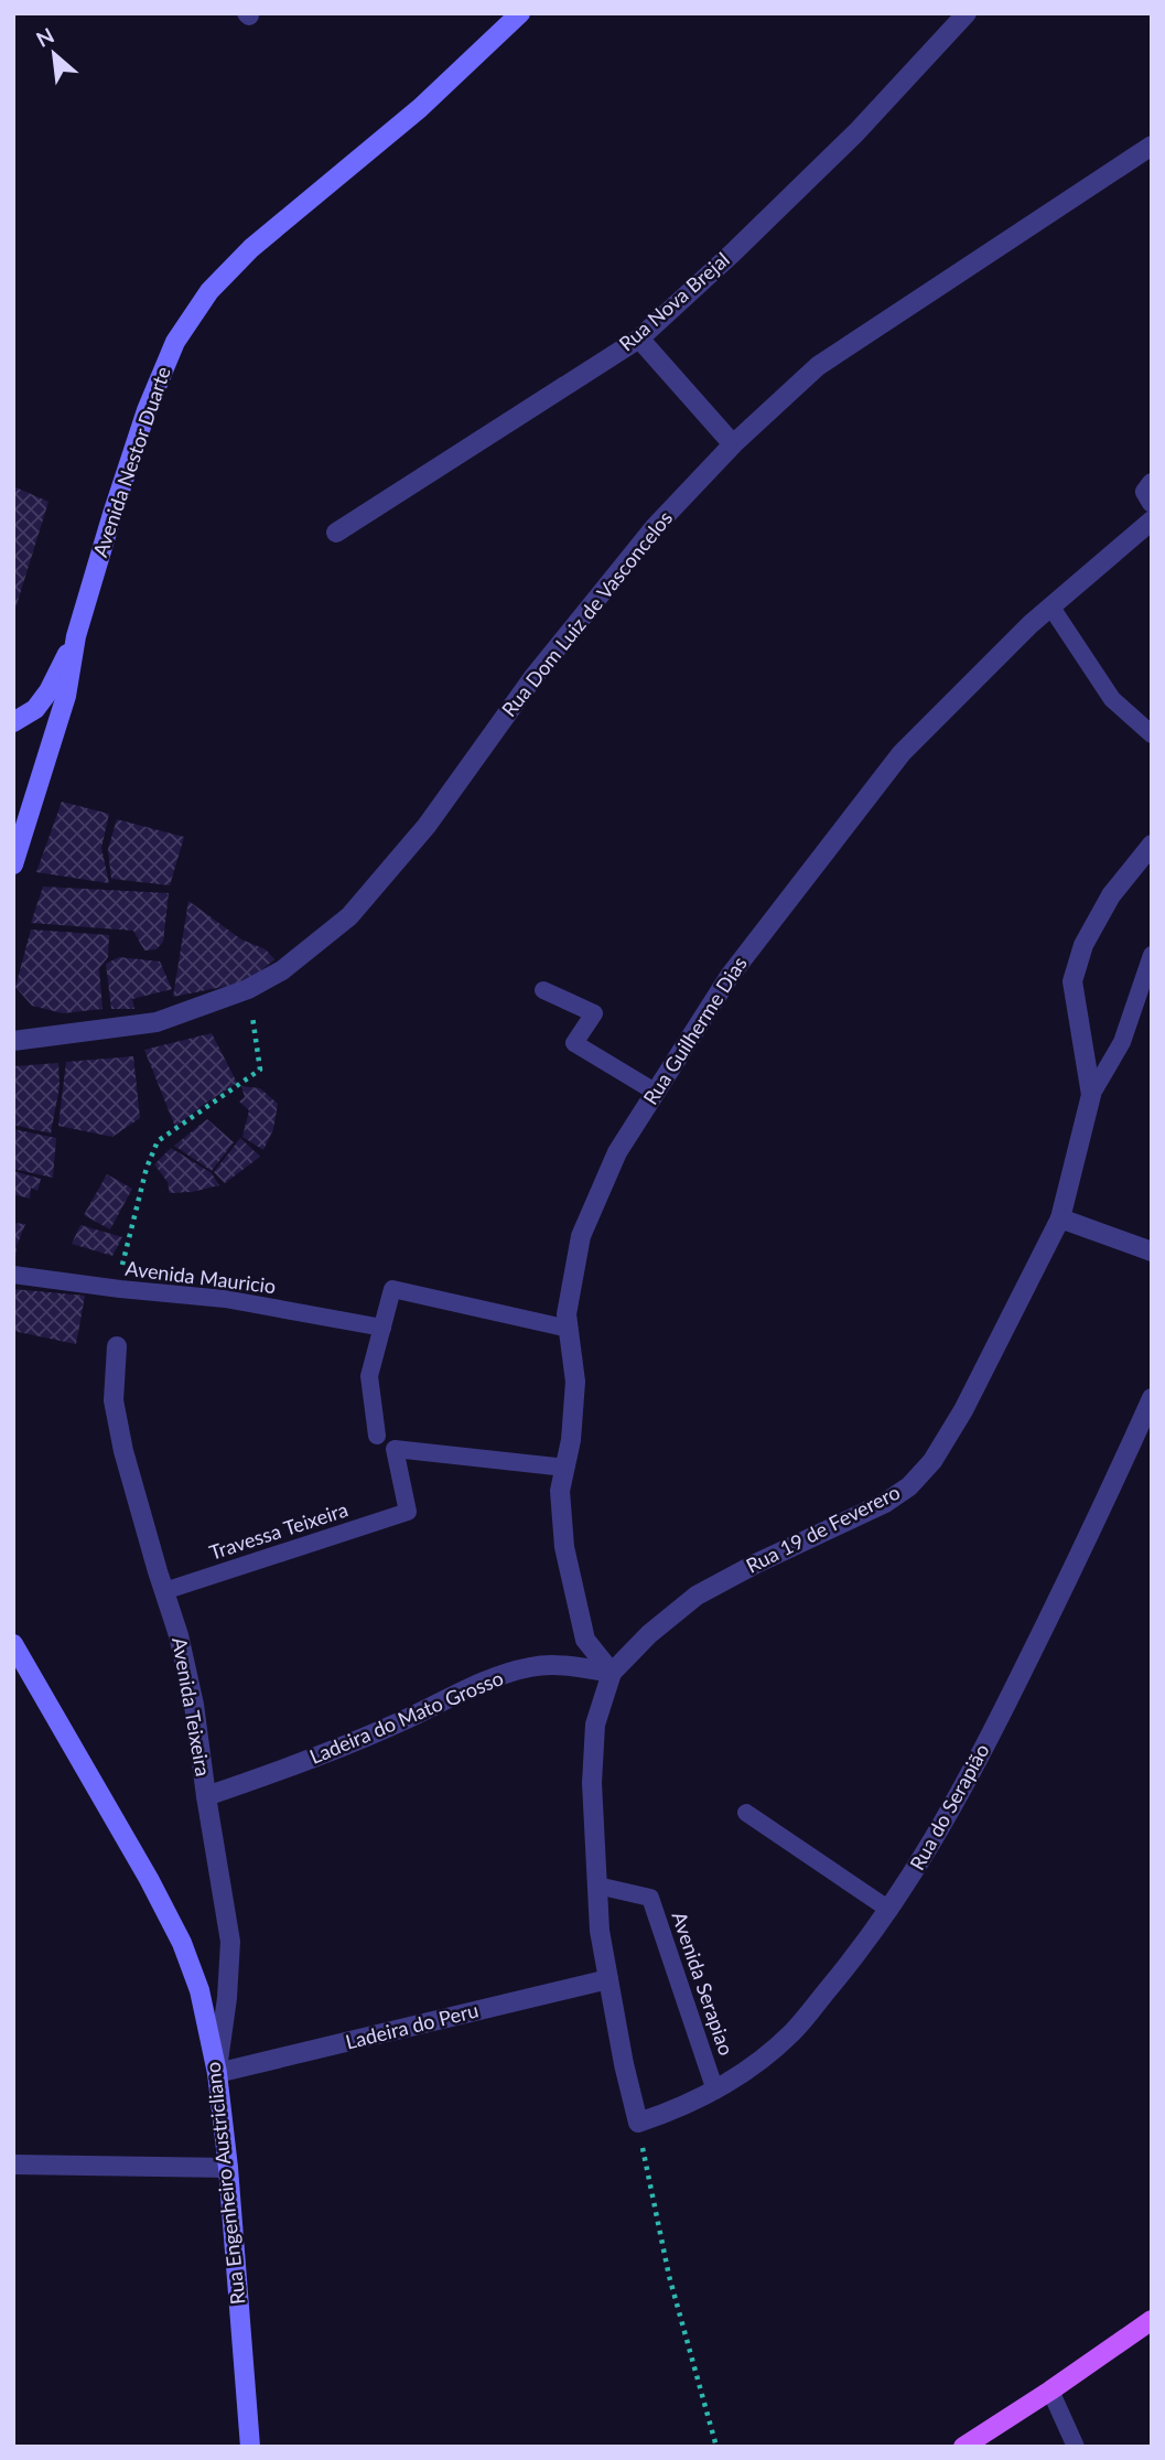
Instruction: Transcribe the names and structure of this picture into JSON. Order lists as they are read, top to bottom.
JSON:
{
  "streets": {
    "main road": ["Avenida Nestor Duarte", "Rua Engenheiro Austricliano"],
    "street": [
      "Rua Nova Brejal",
      "Rua Dom Luiz de Vasconcelos",
      "Rua Guilherme Dias",
      "Rua 19 de Feverero",
      "Avenida Teixeira",
      "Ladeira do Mato Grosso",
      "Rua do Serapião",
      "Ladeira do Peru"
    ],
    "lane": ["Avenida Mauricio", "Travessa Teixeira", "Avenida Serapiao"]
  },
  "crossings": [
    ["Rua Guilherme Dias", "Rua 19 de Feverero"],
    ["Rua Guilherme Dias", "Travessa Teixeira"],
    ["Rua Guilherme Dias", "Ladeira do Mato Grosso"],
    ["Rua 19 de Feverero", "Ladeira do Mato Grosso"],
    ["Rua 19 de Feverero", "Rua do Serapião"],
    ["Rua 19 de Feverero", "Avenida Serapiao"],
    ["Rua 19 de Feverero", "Ladeira do Peru"],
    ["Travessa Teixeira", "Avenida Teixeira"],
    ["Avenida Teixeira", "Ladeira do Mato Grosso"],
    ["Avenida Teixeira", "Ladeira do Peru"],
    ["Avenida Teixeira", "Rua Engenheiro Austricliano"],
    ["Rua do Serapião", "Avenida Serapiao"],
    ["Ladeira do Peru", "Rua Engenheiro Austricliano"]
  ],
  "north": "top left"
}
